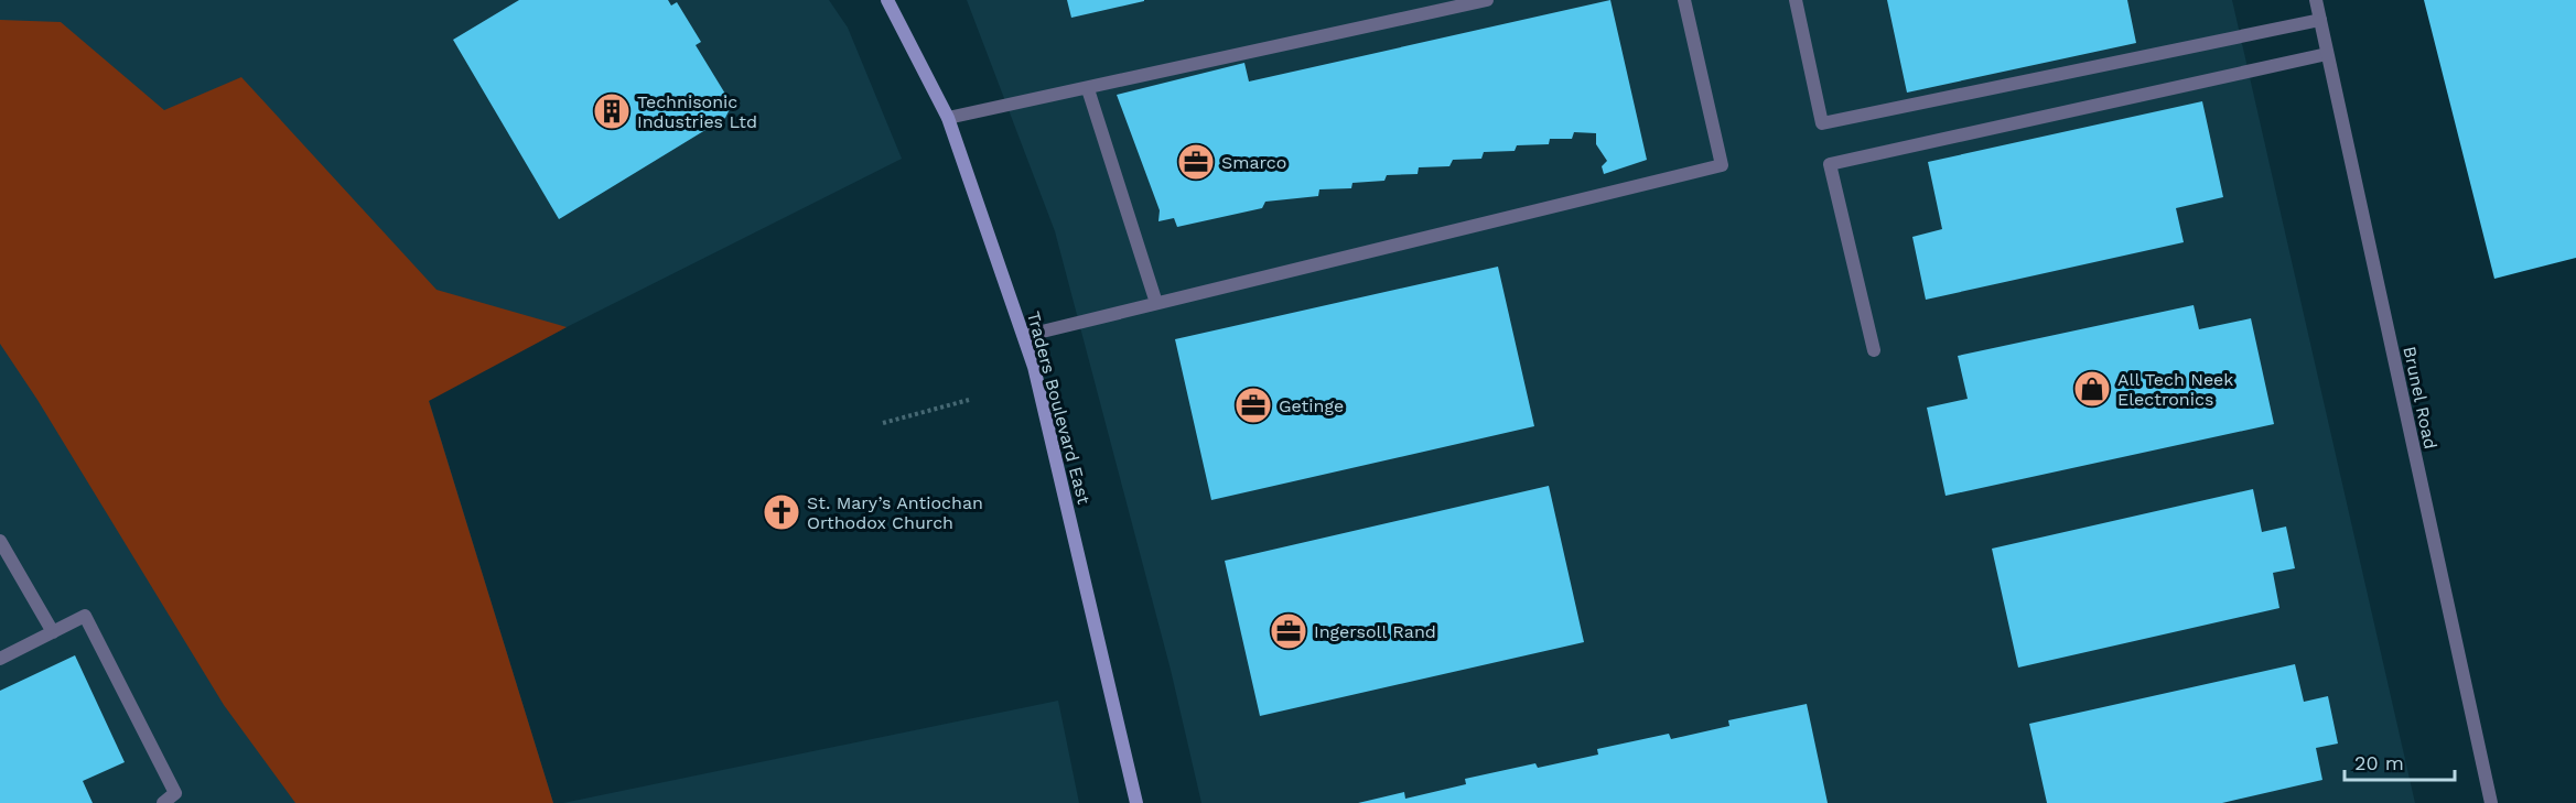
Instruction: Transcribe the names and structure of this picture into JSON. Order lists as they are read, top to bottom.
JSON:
{
  "streets": {
    "street": ["Brunel Road", "Traders Boulevard East"]
  },
  "places": {
    "building": ["Technisonic Industries Ltd"],
    "office": ["Smarco", "Getinge", "Ingersoll Rand"],
    "shop": ["All Tech Neek Electronics"],
    "church": ["St. Mary’s Antiochan Orthodox Church"]
  },
  "scale_bar": "20 m"
}
